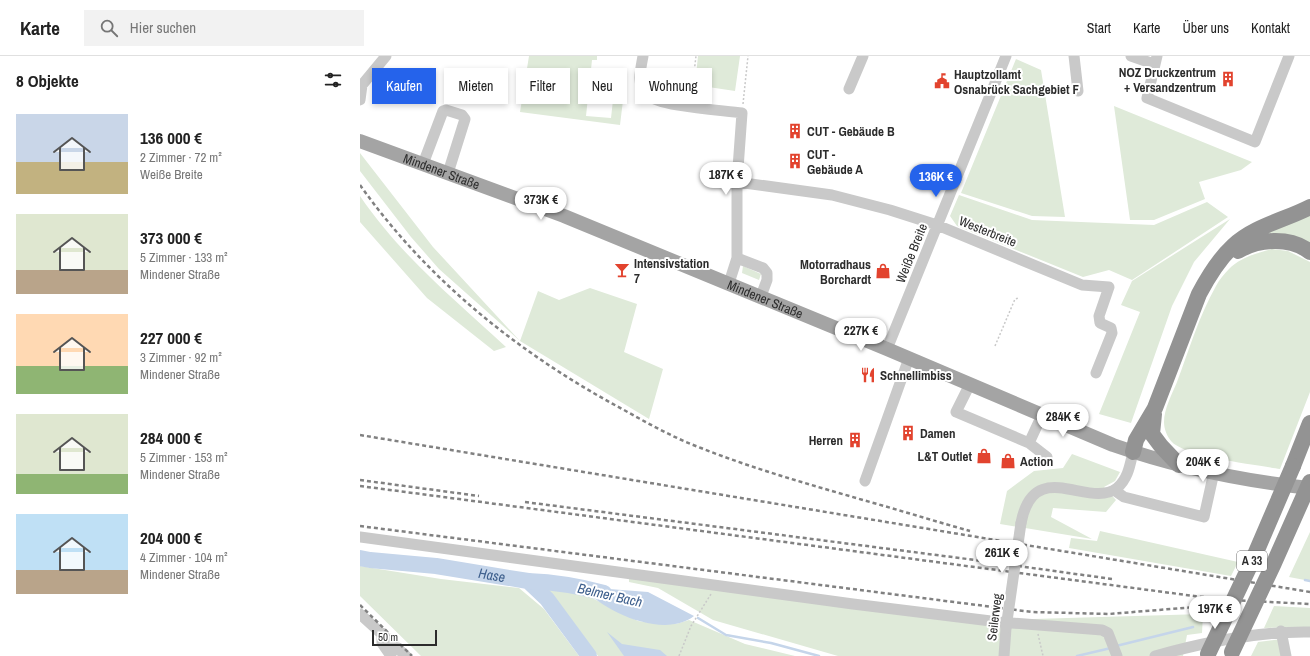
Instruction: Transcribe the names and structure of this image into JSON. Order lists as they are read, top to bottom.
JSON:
{
  "streets": {
    "highway": ["A 33"],
    "main road": ["Mindener Straße"],
    "street": ["Westerbreite", "Weiße Breite", "Seilerweg"]
  },
  "crossings": [
    ["Mindener Straße", "Weiße Breite"],
    ["Westerbreite", "Weiße Breite"]
  ],
  "water": ["Hase", "Belmer Bach"],
  "places": {
    "building": [
      "NOZ Druckzentrum + Versandzentrum",
      "CUT - Gebäude B",
      "CUT - Gebäude A",
      "Damen",
      "Herren"
    ],
    "public building": ["Hauptzollamt Osnabrück Sachgebiet F"],
    "bar": ["Intensivstation 7"],
    "shop": ["Motorradhaus Borchardt", "L&T Outlet", "Action"],
    "restaurant": ["Schnellimbiss"]
  },
  "scale_bar": "50 m",
  "page": {
    "header": "Karte",
    "search": "Hier suchen",
    "nav": [
      "Start",
      "Karte",
      "Über uns",
      "Kontakt"
    ],
    "heading": "8 Objekte",
    "chip": [
      "Kaufen",
      "Mieten",
      "Filter",
      "Neu",
      "Wohnung"
    ],
    "list": [
      {
        "name": "136 000 €",
        "note": "2 Zimmer · 72 m² · Weiße Breite"
      },
      {
        "name": "373 000 €",
        "note": "5 Zimmer · 133 m² · Mindener Straße"
      },
      {
        "name": "227 000 €",
        "note": "3 Zimmer · 92 m² · Mindener Straße"
      },
      {
        "name": "284 000 €",
        "note": "5 Zimmer · 153 m² · Mindener Straße"
      },
      {
        "name": "204 000 €",
        "note": "4 Zimmer · 104 m² · Mindener Straße"
      }
    ],
    "price": [
      "187K €",
      "136K €",
      "373K €",
      "227K €",
      "284K €",
      "204K €",
      "261K €",
      "197K €"
    ],
    "scale": "50 m"
  }
}
